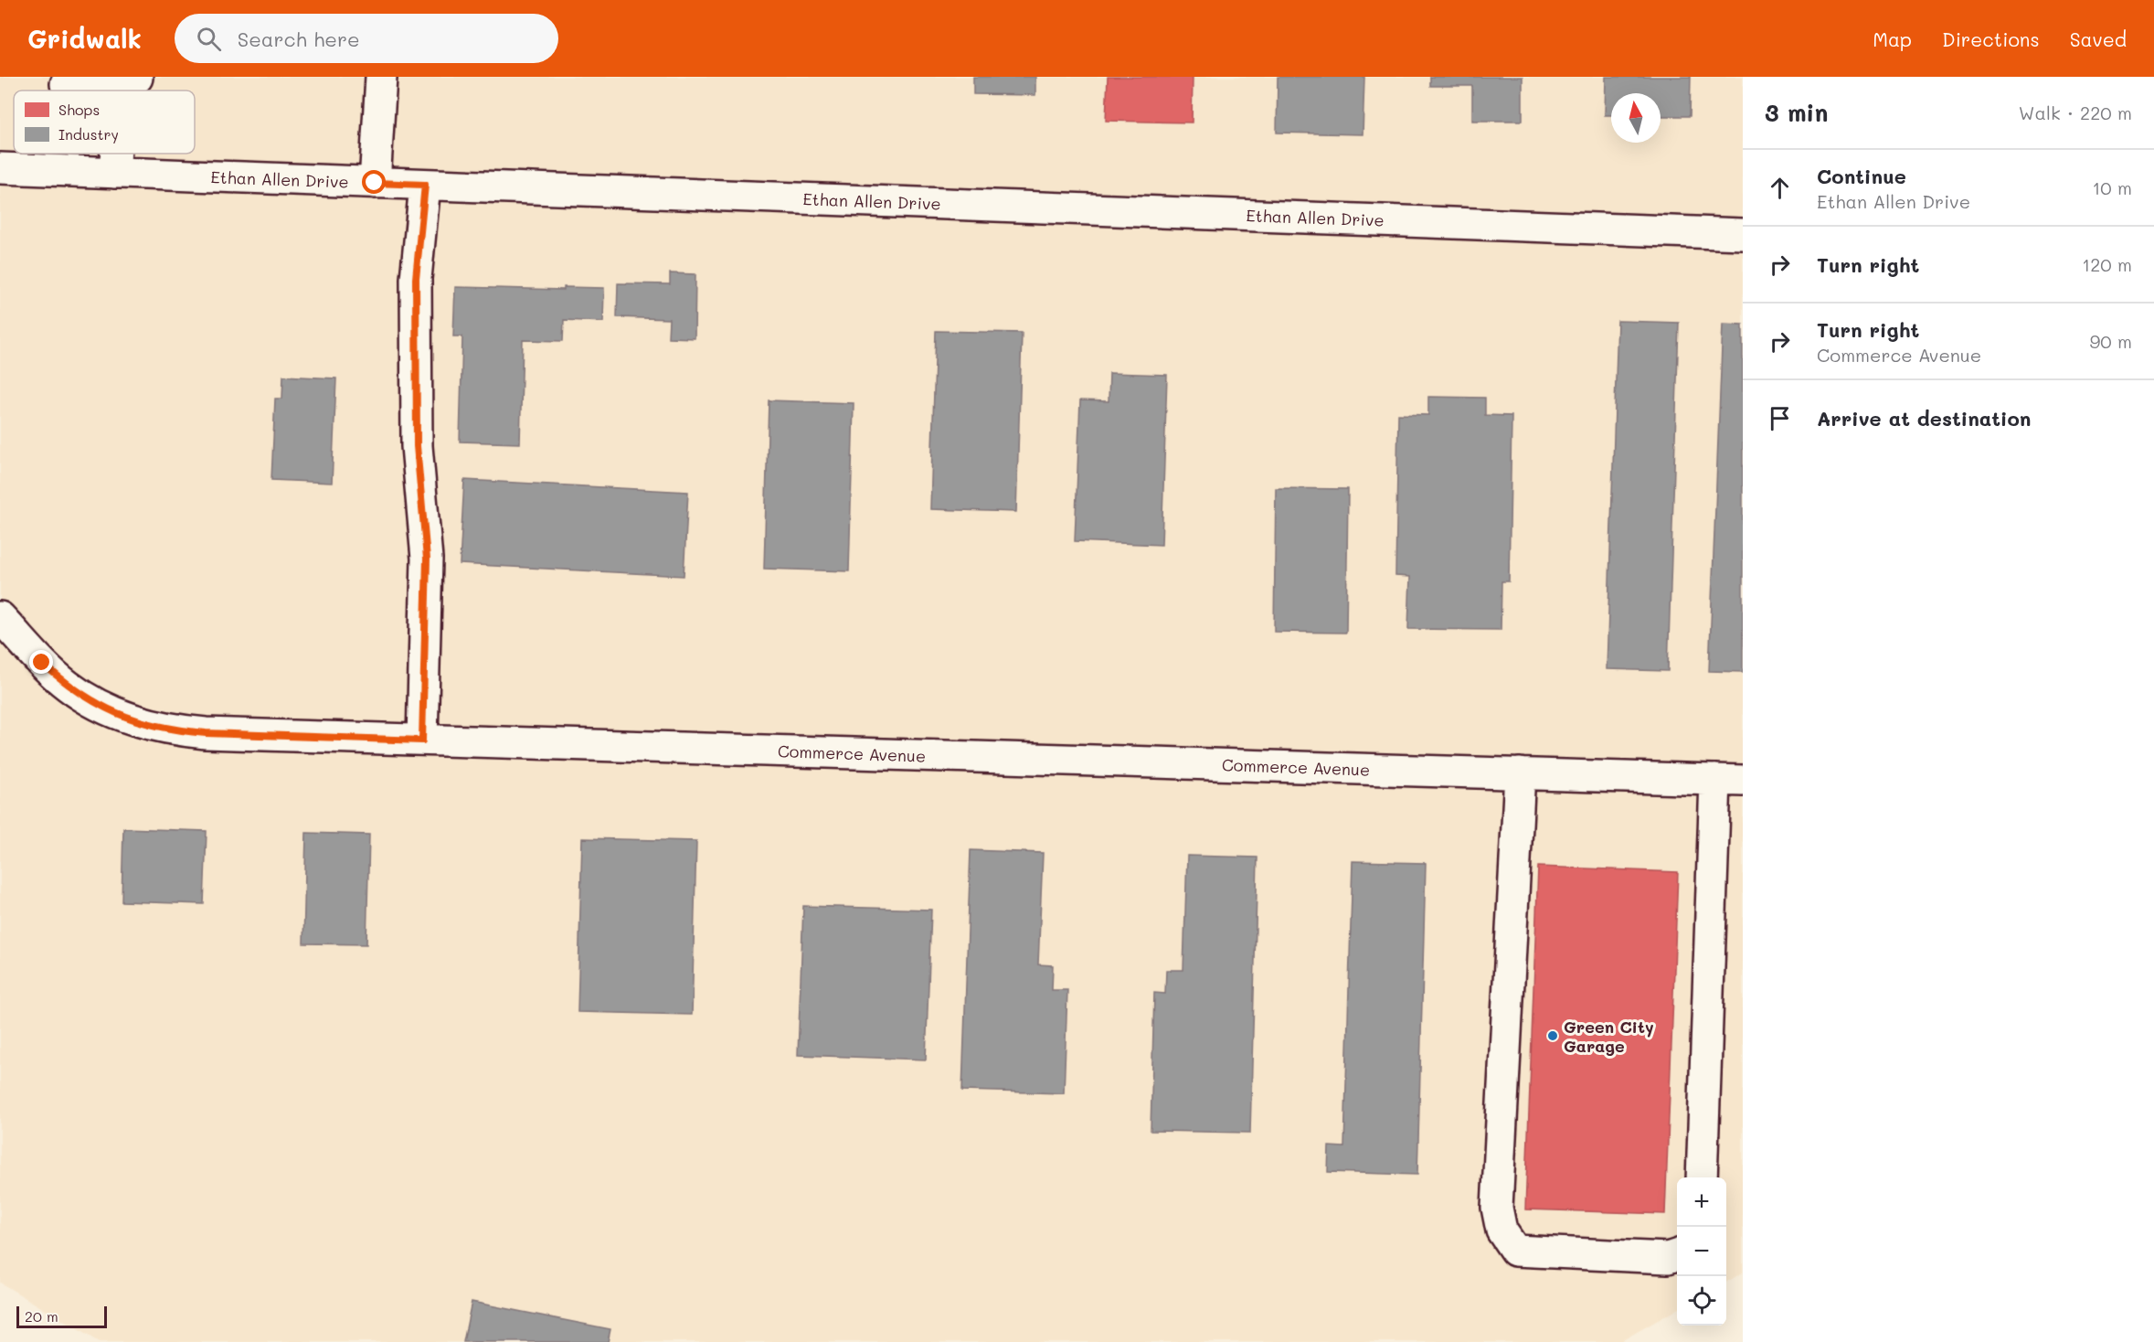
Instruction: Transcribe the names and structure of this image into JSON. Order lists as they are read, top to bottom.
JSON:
{
  "streets": {
    "street": ["Ethan Allen Drive", "Commerce Avenue"]
  },
  "places": ["Green City Garage"],
  "legend": ["Shops", "Industry"],
  "scale_bar": "20 m",
  "north": "top",
  "page": {
    "header": "Gridwalk",
    "search": "Search here",
    "nav": ["Map", "Directions", "Saved"],
    "heading": ["3 min", "Walk · 220 m"],
    "list": [
      ["Continue", "Ethan Allen Drive", "10 m"],
      ["Turn right", "120 m"],
      ["Turn right", "Commerce Avenue", "90 m"],
      "Arrive at destination"
    ],
    "map_buttons": ["+", "−"],
    "scale": "20 m"
  }
}
